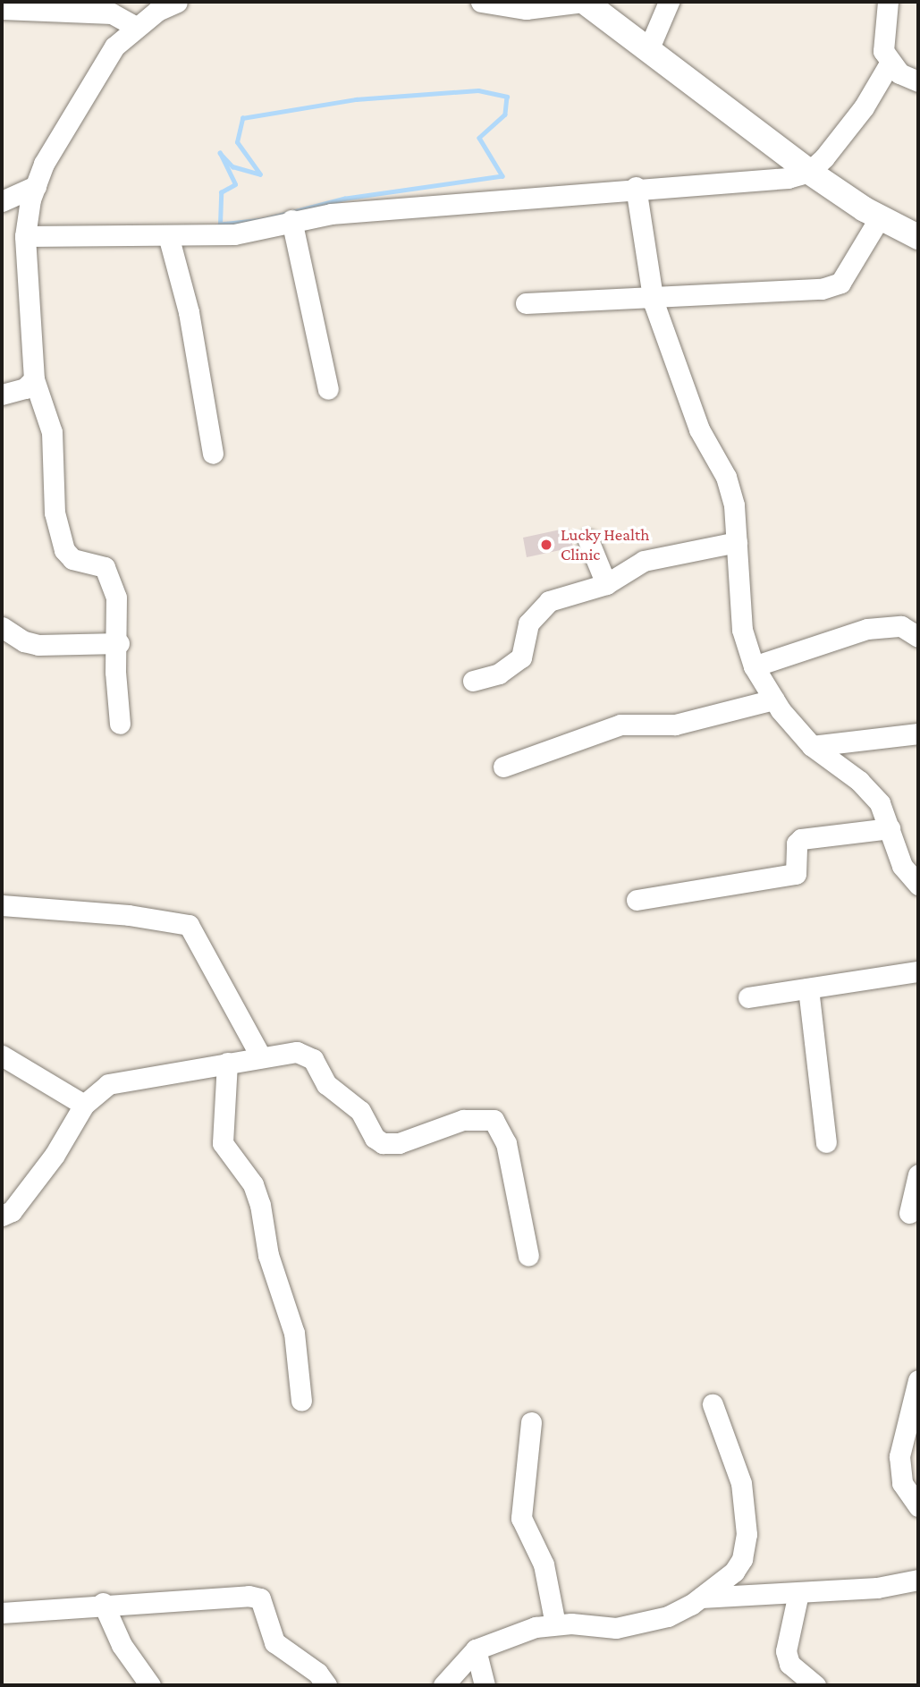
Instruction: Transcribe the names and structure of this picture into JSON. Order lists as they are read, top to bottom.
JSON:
{
  "places": ["Lucky Health Clinic"]
}
